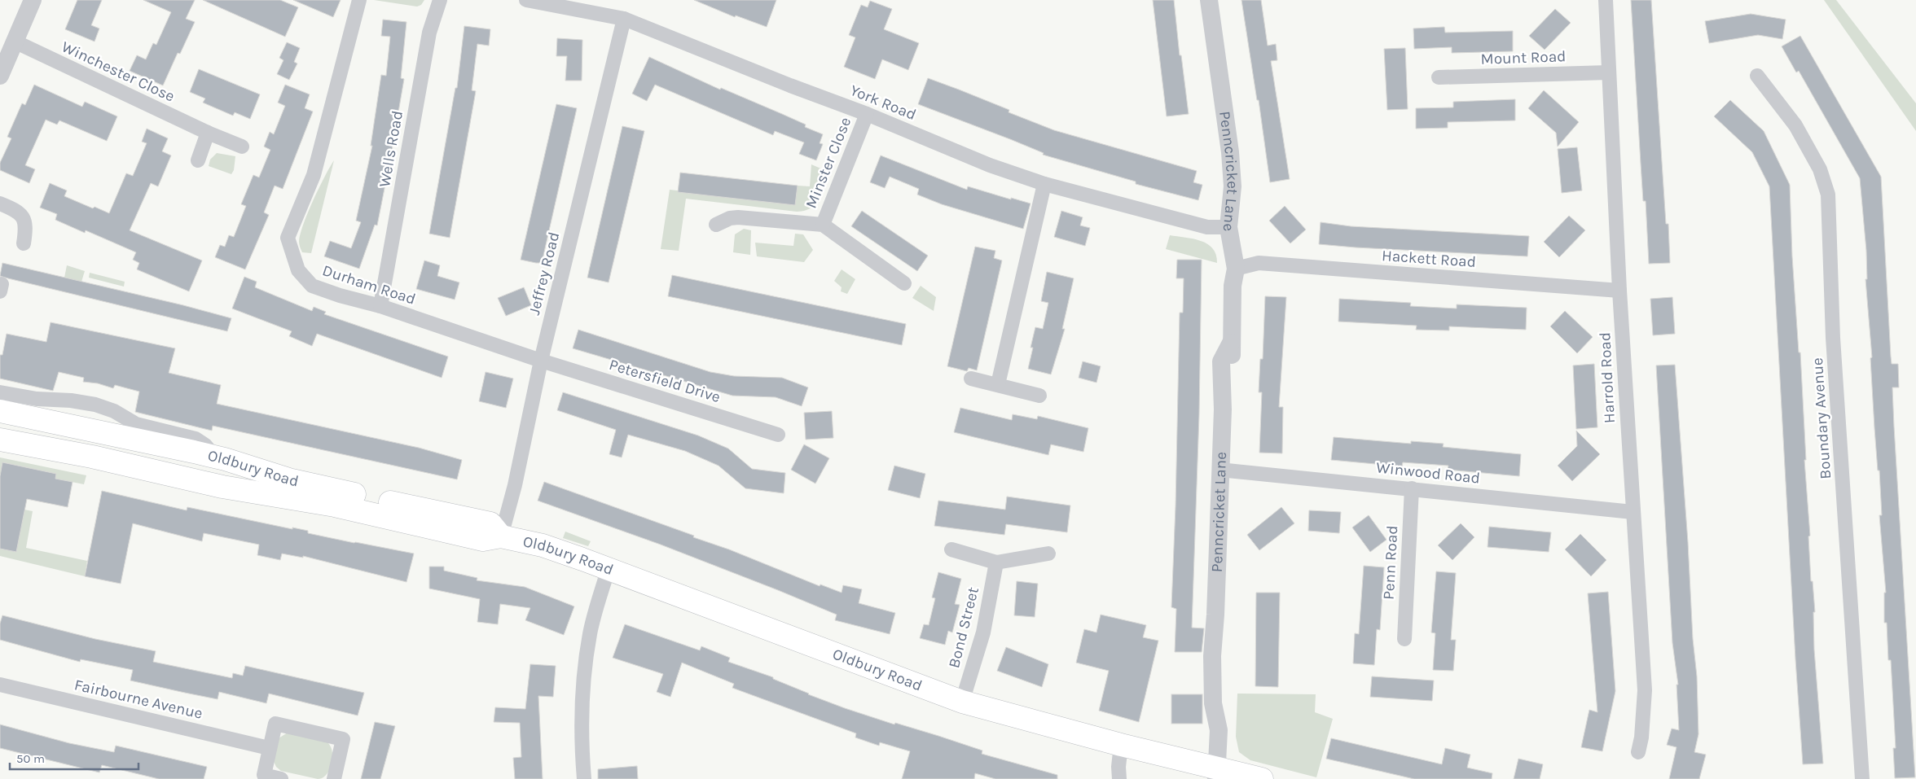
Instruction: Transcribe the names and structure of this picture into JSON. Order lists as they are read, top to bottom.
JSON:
{
  "streets": {
    "main road": ["Oldbury Road"],
    "street": [
      "Mount Road",
      "Winchester Close",
      "York Road",
      "Wells Road",
      "Minster Close",
      "Penncricket Lane",
      "Hackett Road",
      "Jeffrey Road",
      "Durham Road",
      "Harrold Road",
      "Petersfield Drive",
      "Boundary Avenue",
      "Winwood Road",
      "Penn Road",
      "Bond Street",
      "Fairbourne Avenue"
    ]
  },
  "crossings": [
    ["Mount Road", "Harrold Road"],
    ["York Road", "Minster Close"],
    ["York Road", "Penncricket Lane"],
    ["York Road", "Jeffrey Road"],
    ["Wells Road", "Durham Road"],
    ["Penncricket Lane", "Hackett Road"],
    ["Penncricket Lane", "Oldbury Road"],
    ["Penncricket Lane", "Winwood Road"],
    ["Hackett Road", "Harrold Road"],
    ["Jeffrey Road", "Durham Road"],
    ["Jeffrey Road", "Petersfield Drive"],
    ["Jeffrey Road", "Oldbury Road"],
    ["Durham Road", "Petersfield Drive"],
    ["Harrold Road", "Winwood Road"],
    ["Oldbury Road", "Bond Street"],
    ["Winwood Road", "Penn Road"]
  ],
  "scale_bar": "50 m"
}
